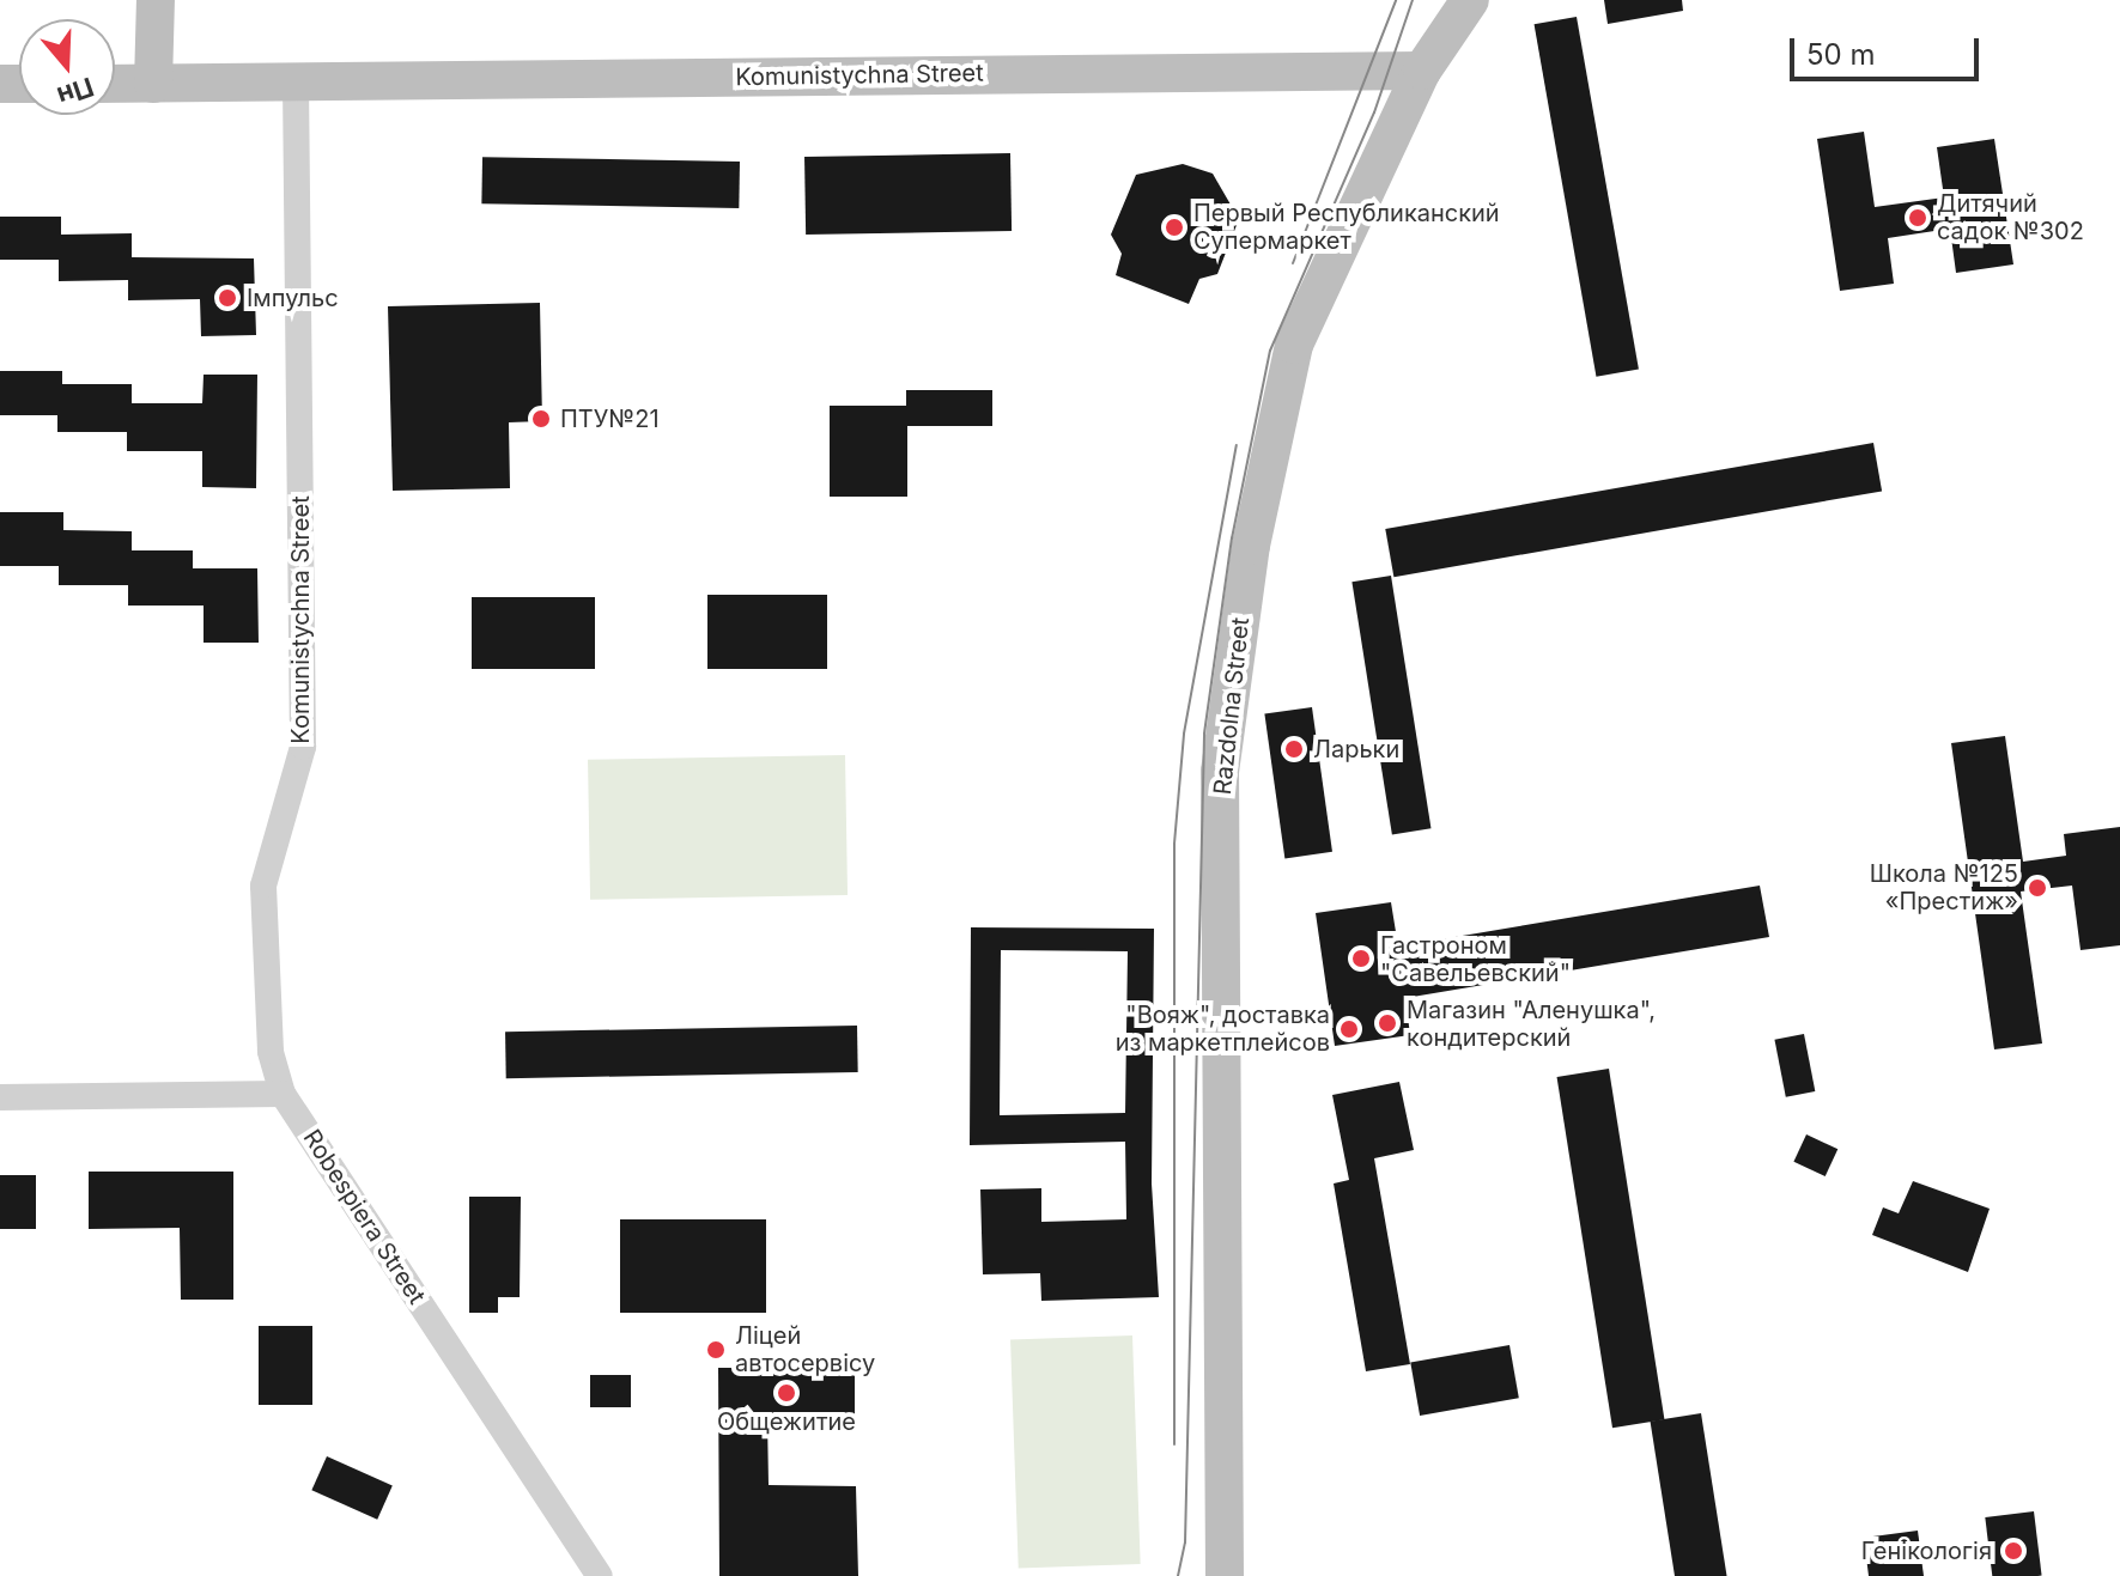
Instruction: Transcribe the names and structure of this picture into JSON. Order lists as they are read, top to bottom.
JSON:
{
  "streets": {
    "street": ["Komunistychna Street", "Razdolna Street", "Robespiera Street"]
  },
  "crossings": [
    ["Komunistychna Street", "Razdolna Street"],
    ["Komunistychna Street", "Robespiera Street"]
  ],
  "places": [
    "Дитячий садок №302",
    "Первый Республиканский Супермаркет",
    "Імпульс",
    "ПТУ№21",
    "Ларьки",
    "Школа №125 «Престиж»",
    "Гастроном \"Савельевский\"",
    "Магазин \"Аленушка\", кондитерский",
    "\"Вояж\", доставка из маркетплейсов",
    "Ліцей автосервісу",
    "Общежитие",
    "Генікологія"
  ],
  "scale_bar": "50 m",
  "north": "bottom"
}
